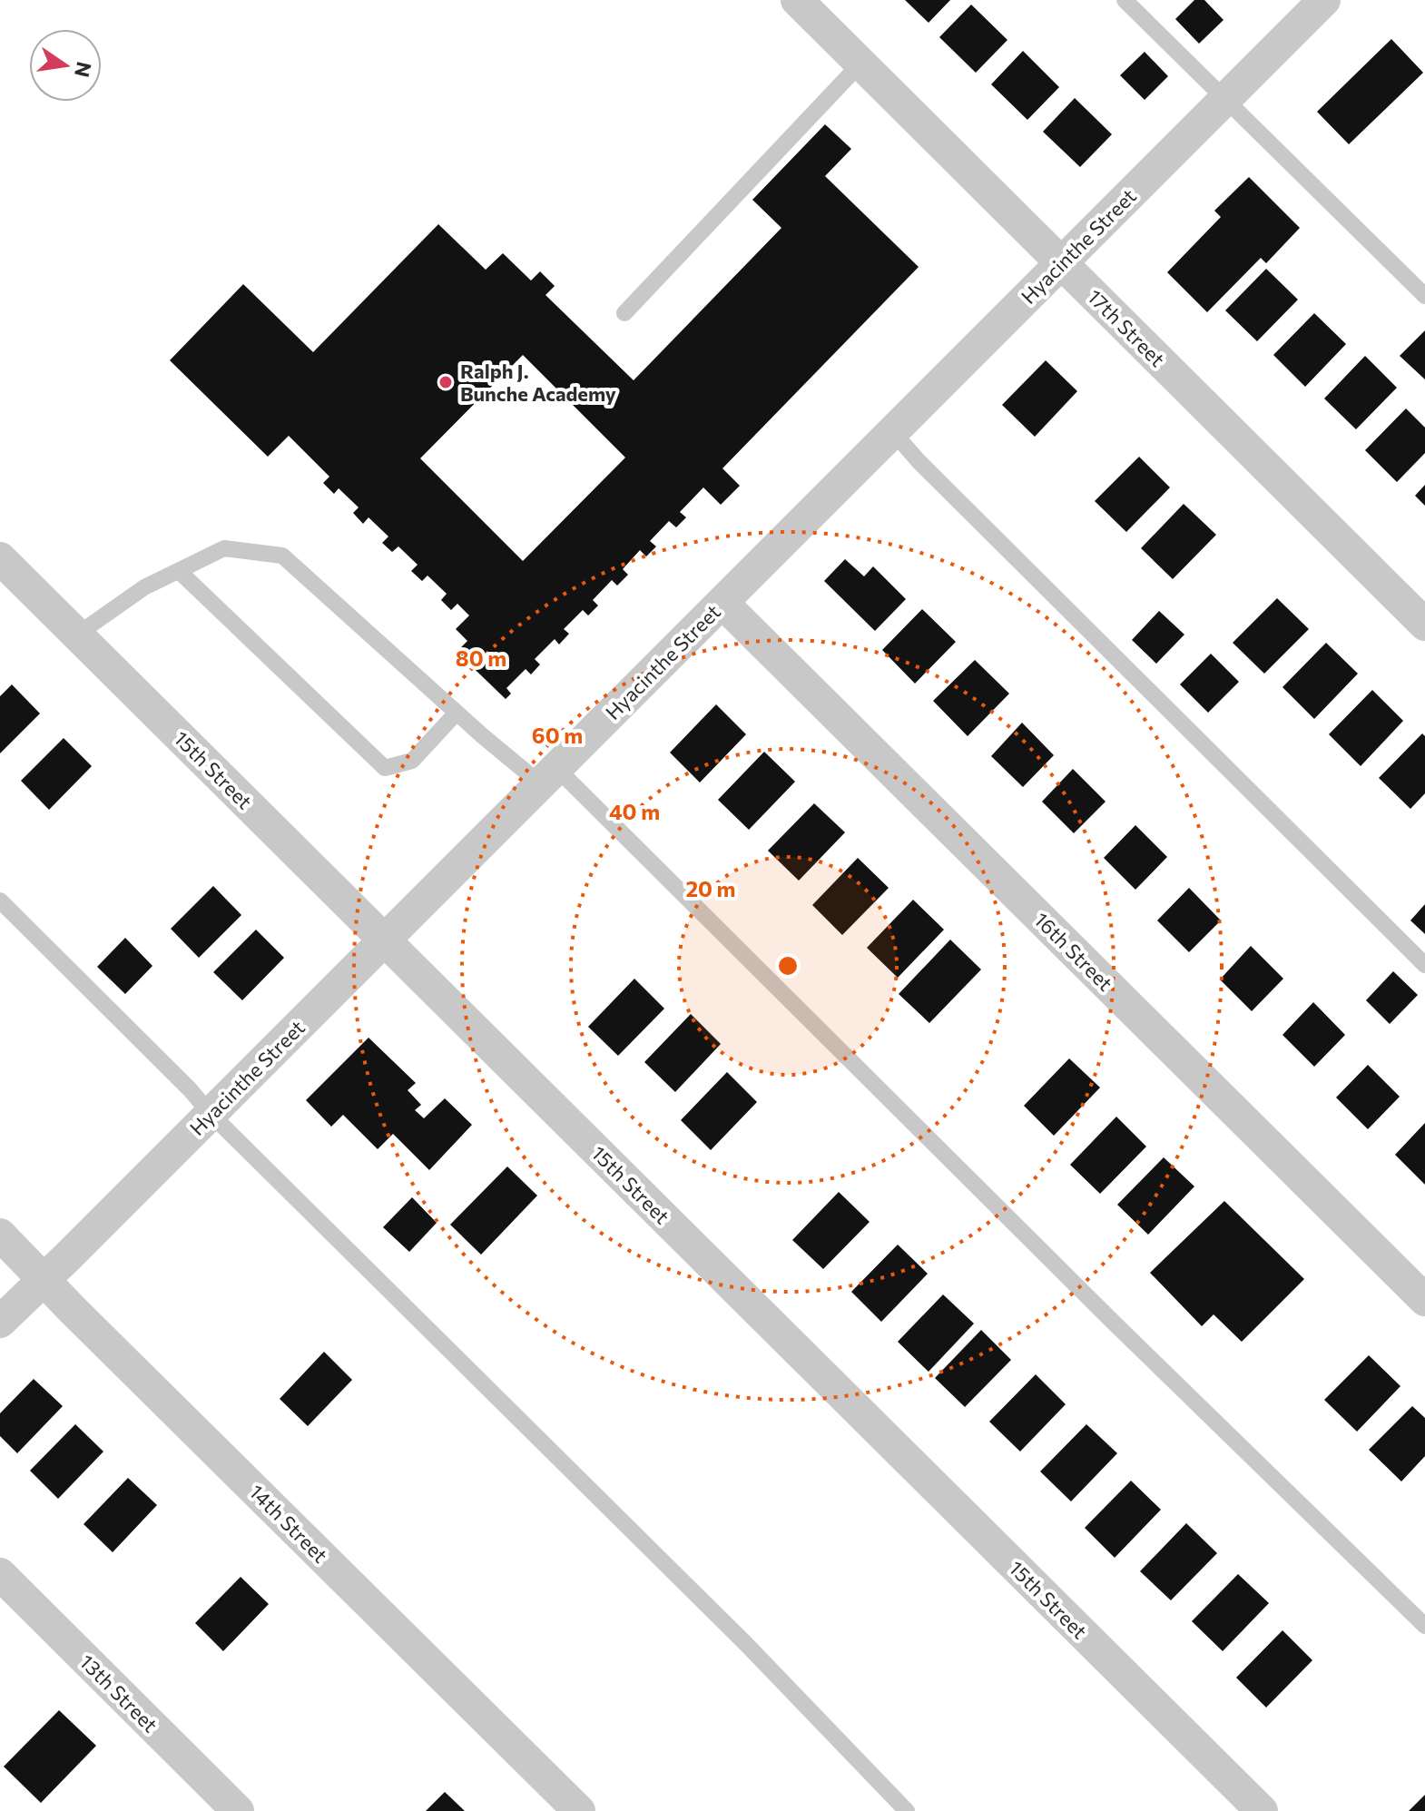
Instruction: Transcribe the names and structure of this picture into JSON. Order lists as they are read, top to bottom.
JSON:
{
  "streets": {
    "street": [
      "Hyacinthe Street",
      "17th Street",
      "15th Street",
      "16th Street",
      "14th Street",
      "13th Street"
    ]
  },
  "crossings": [
    ["Hyacinthe Street", "17th Street"],
    ["Hyacinthe Street", "15th Street"],
    ["Hyacinthe Street", "16th Street"],
    ["Hyacinthe Street", "14th Street"]
  ],
  "places": ["Ralph J. Bunche Academy"],
  "north": "right",
  "rings": [
    "80 m",
    "60 m",
    "40 m",
    "20 m"
  ]
}
